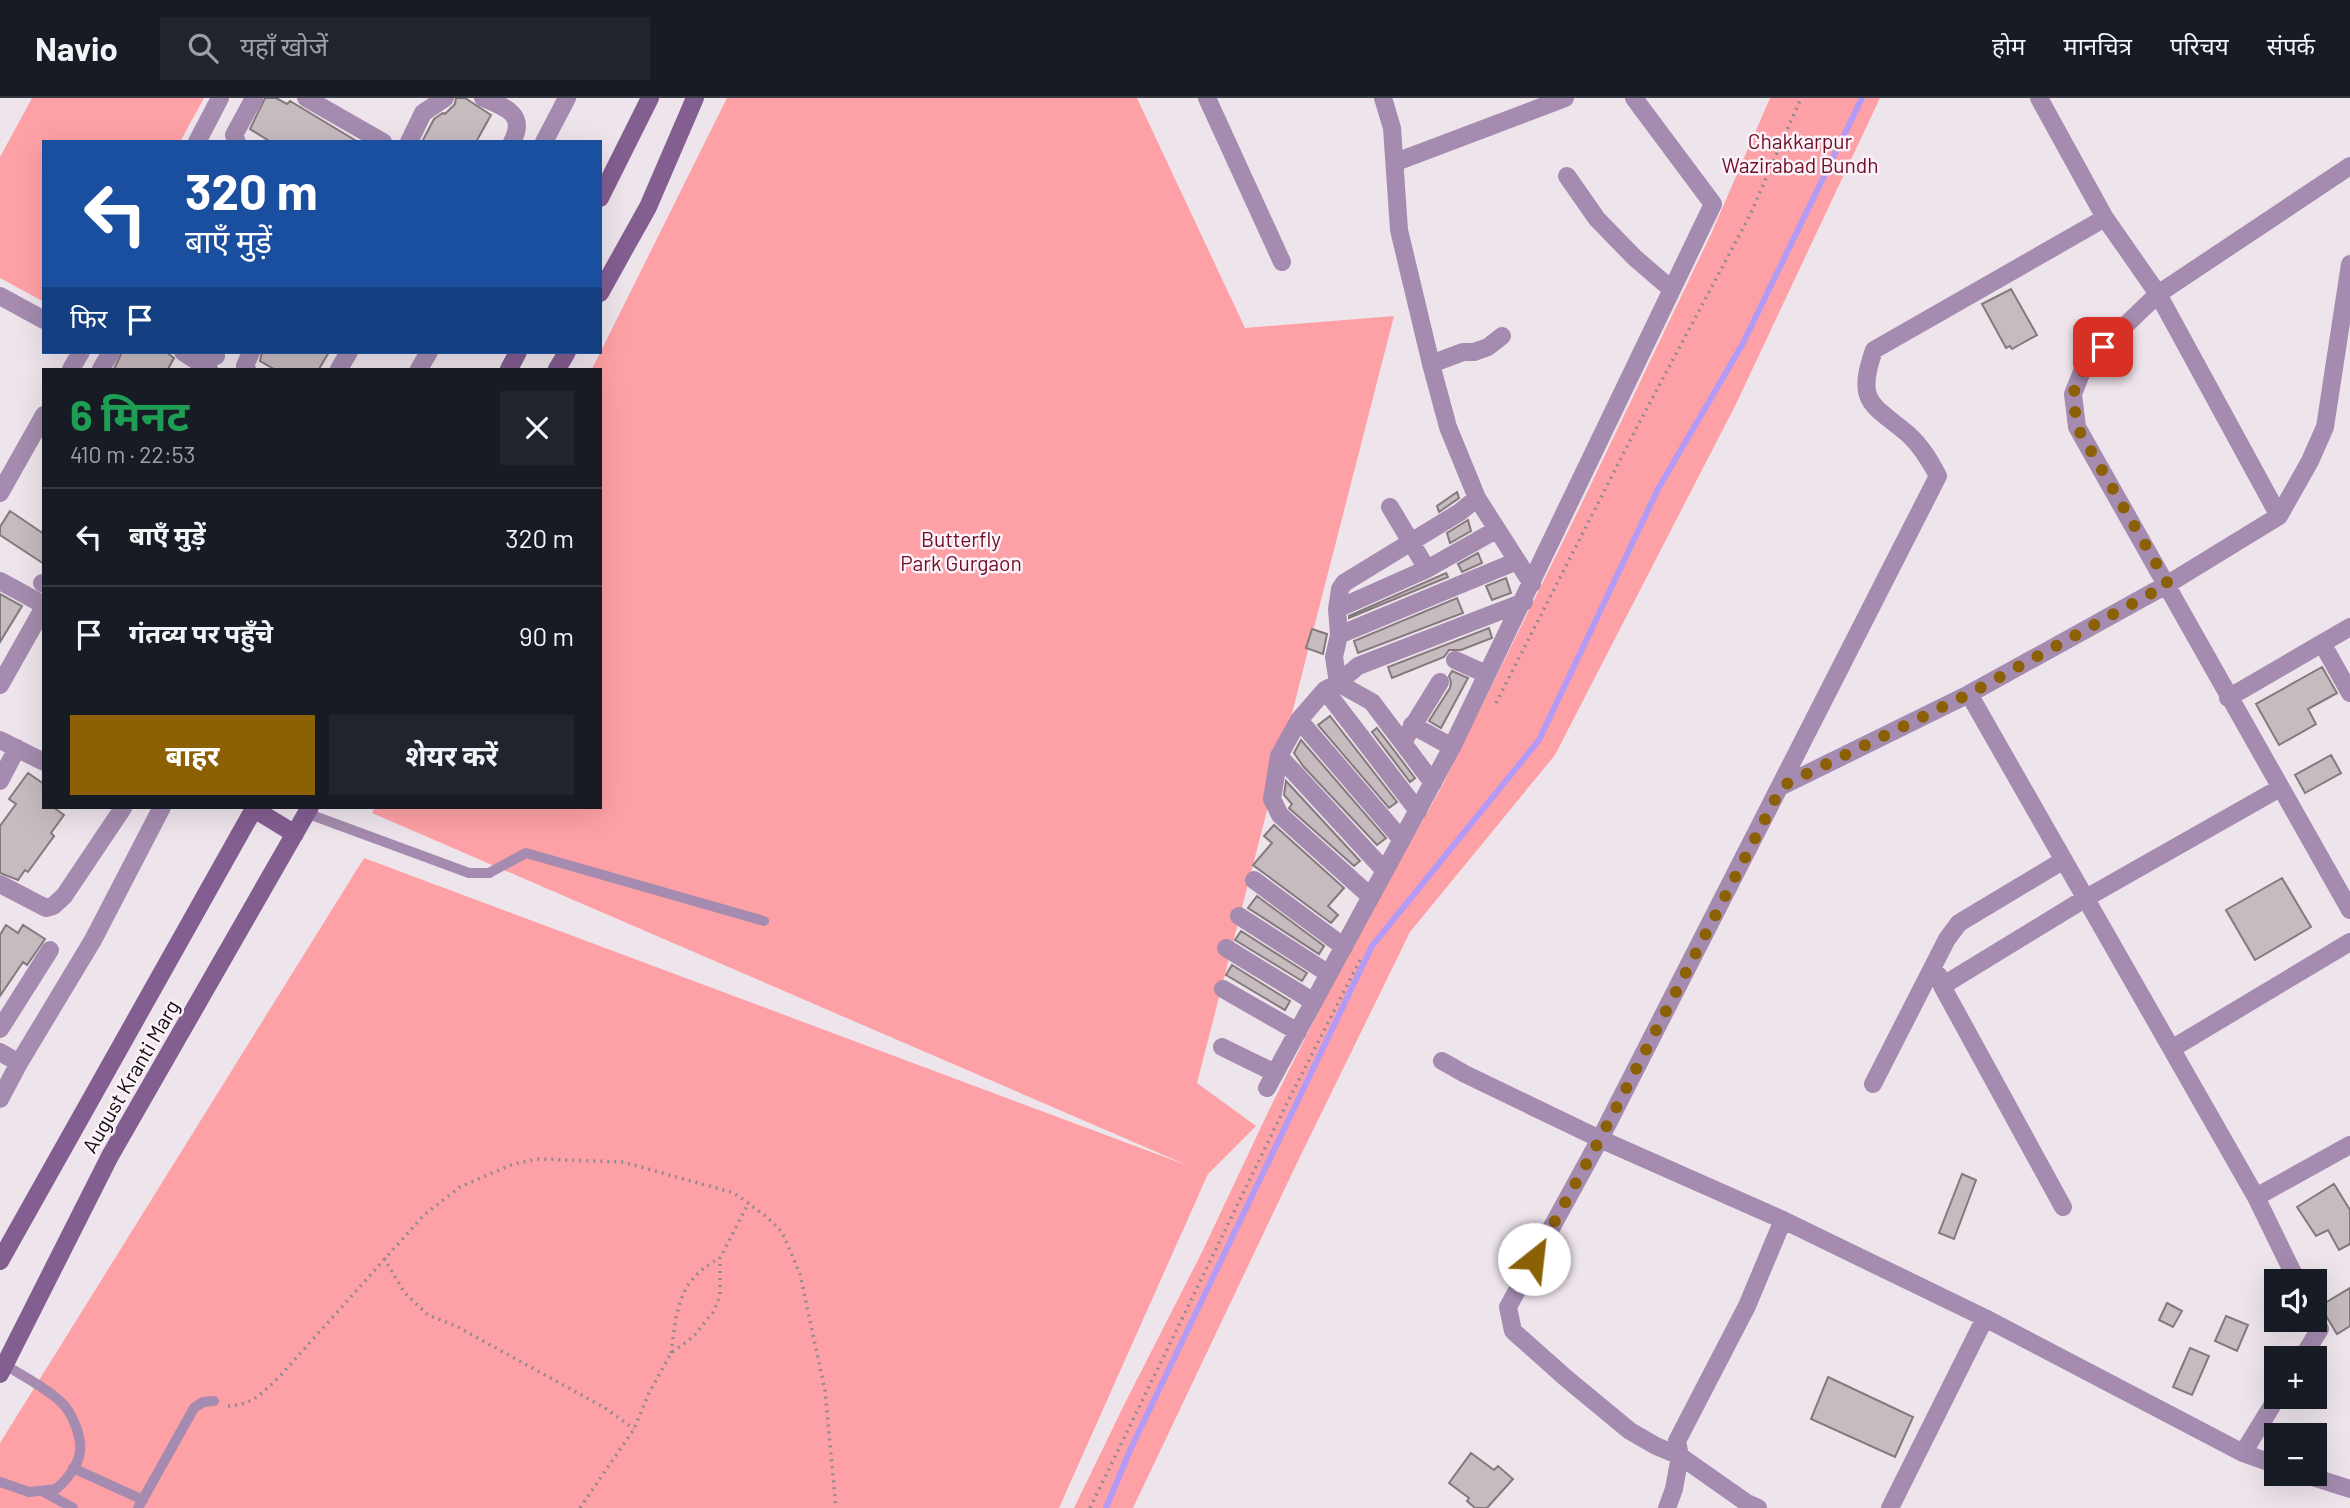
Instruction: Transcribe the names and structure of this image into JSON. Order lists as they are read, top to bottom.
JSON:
{
  "streets": {
    "main road": ["August Kranti Marg"]
  },
  "parks": ["Chakkarpur Wazirabad Bundh", "Butterfly Park Gurgaon"],
  "page": {
    "header": "Navio",
    "search": "यहाँ खोजें",
    "nav": [
      "होम",
      "मानचित्र",
      "परिचय",
      "संपर्क"
    ],
    "turn": ["320 m", "बाएँ मुड़ें"],
    "then": "फिर",
    "heading": ["6 मिनट", "410 m · 22:53"],
    "list": [
      {
        "name": "बाएँ मुड़ें",
        "value": "320 m"
      },
      {
        "name": "गंतव्य पर पहुँचे",
        "value": "90 m"
      }
    ],
    "buttons": ["बाहर", "शेयर करें"],
    "map_buttons": ["+", "−"]
  }
}
